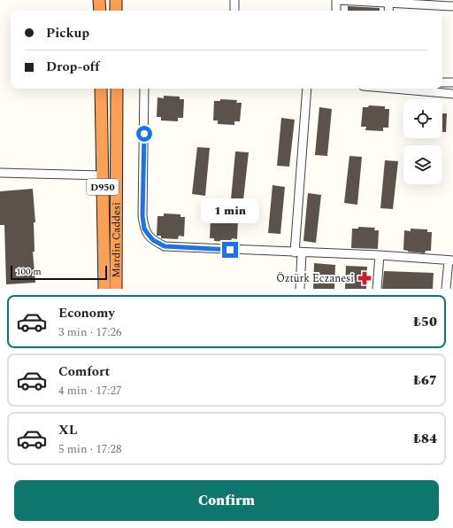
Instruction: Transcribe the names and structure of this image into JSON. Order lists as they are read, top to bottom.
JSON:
{
  "streets": {
    "highway": ["D950", "Mardin Caddesi"]
  },
  "places": {
    "pharmacy": ["Öztürk Eczanesi"]
  },
  "scale_bar": "100 m",
  "page": {
    "banner": ["Pickup", "Drop-off"],
    "bubble": "1 min",
    "scale": "100 m",
    "list": [
      {
        "name": "Economy",
        "note": "3 min · 17:26",
        "value": "₺50"
      },
      {
        "name": "Comfort",
        "note": "4 min · 17:27",
        "value": "₺67"
      },
      {
        "name": "XL",
        "note": "5 min · 17:28",
        "value": "₺84"
      }
    ],
    "buttons": "Confirm"
  }
}
